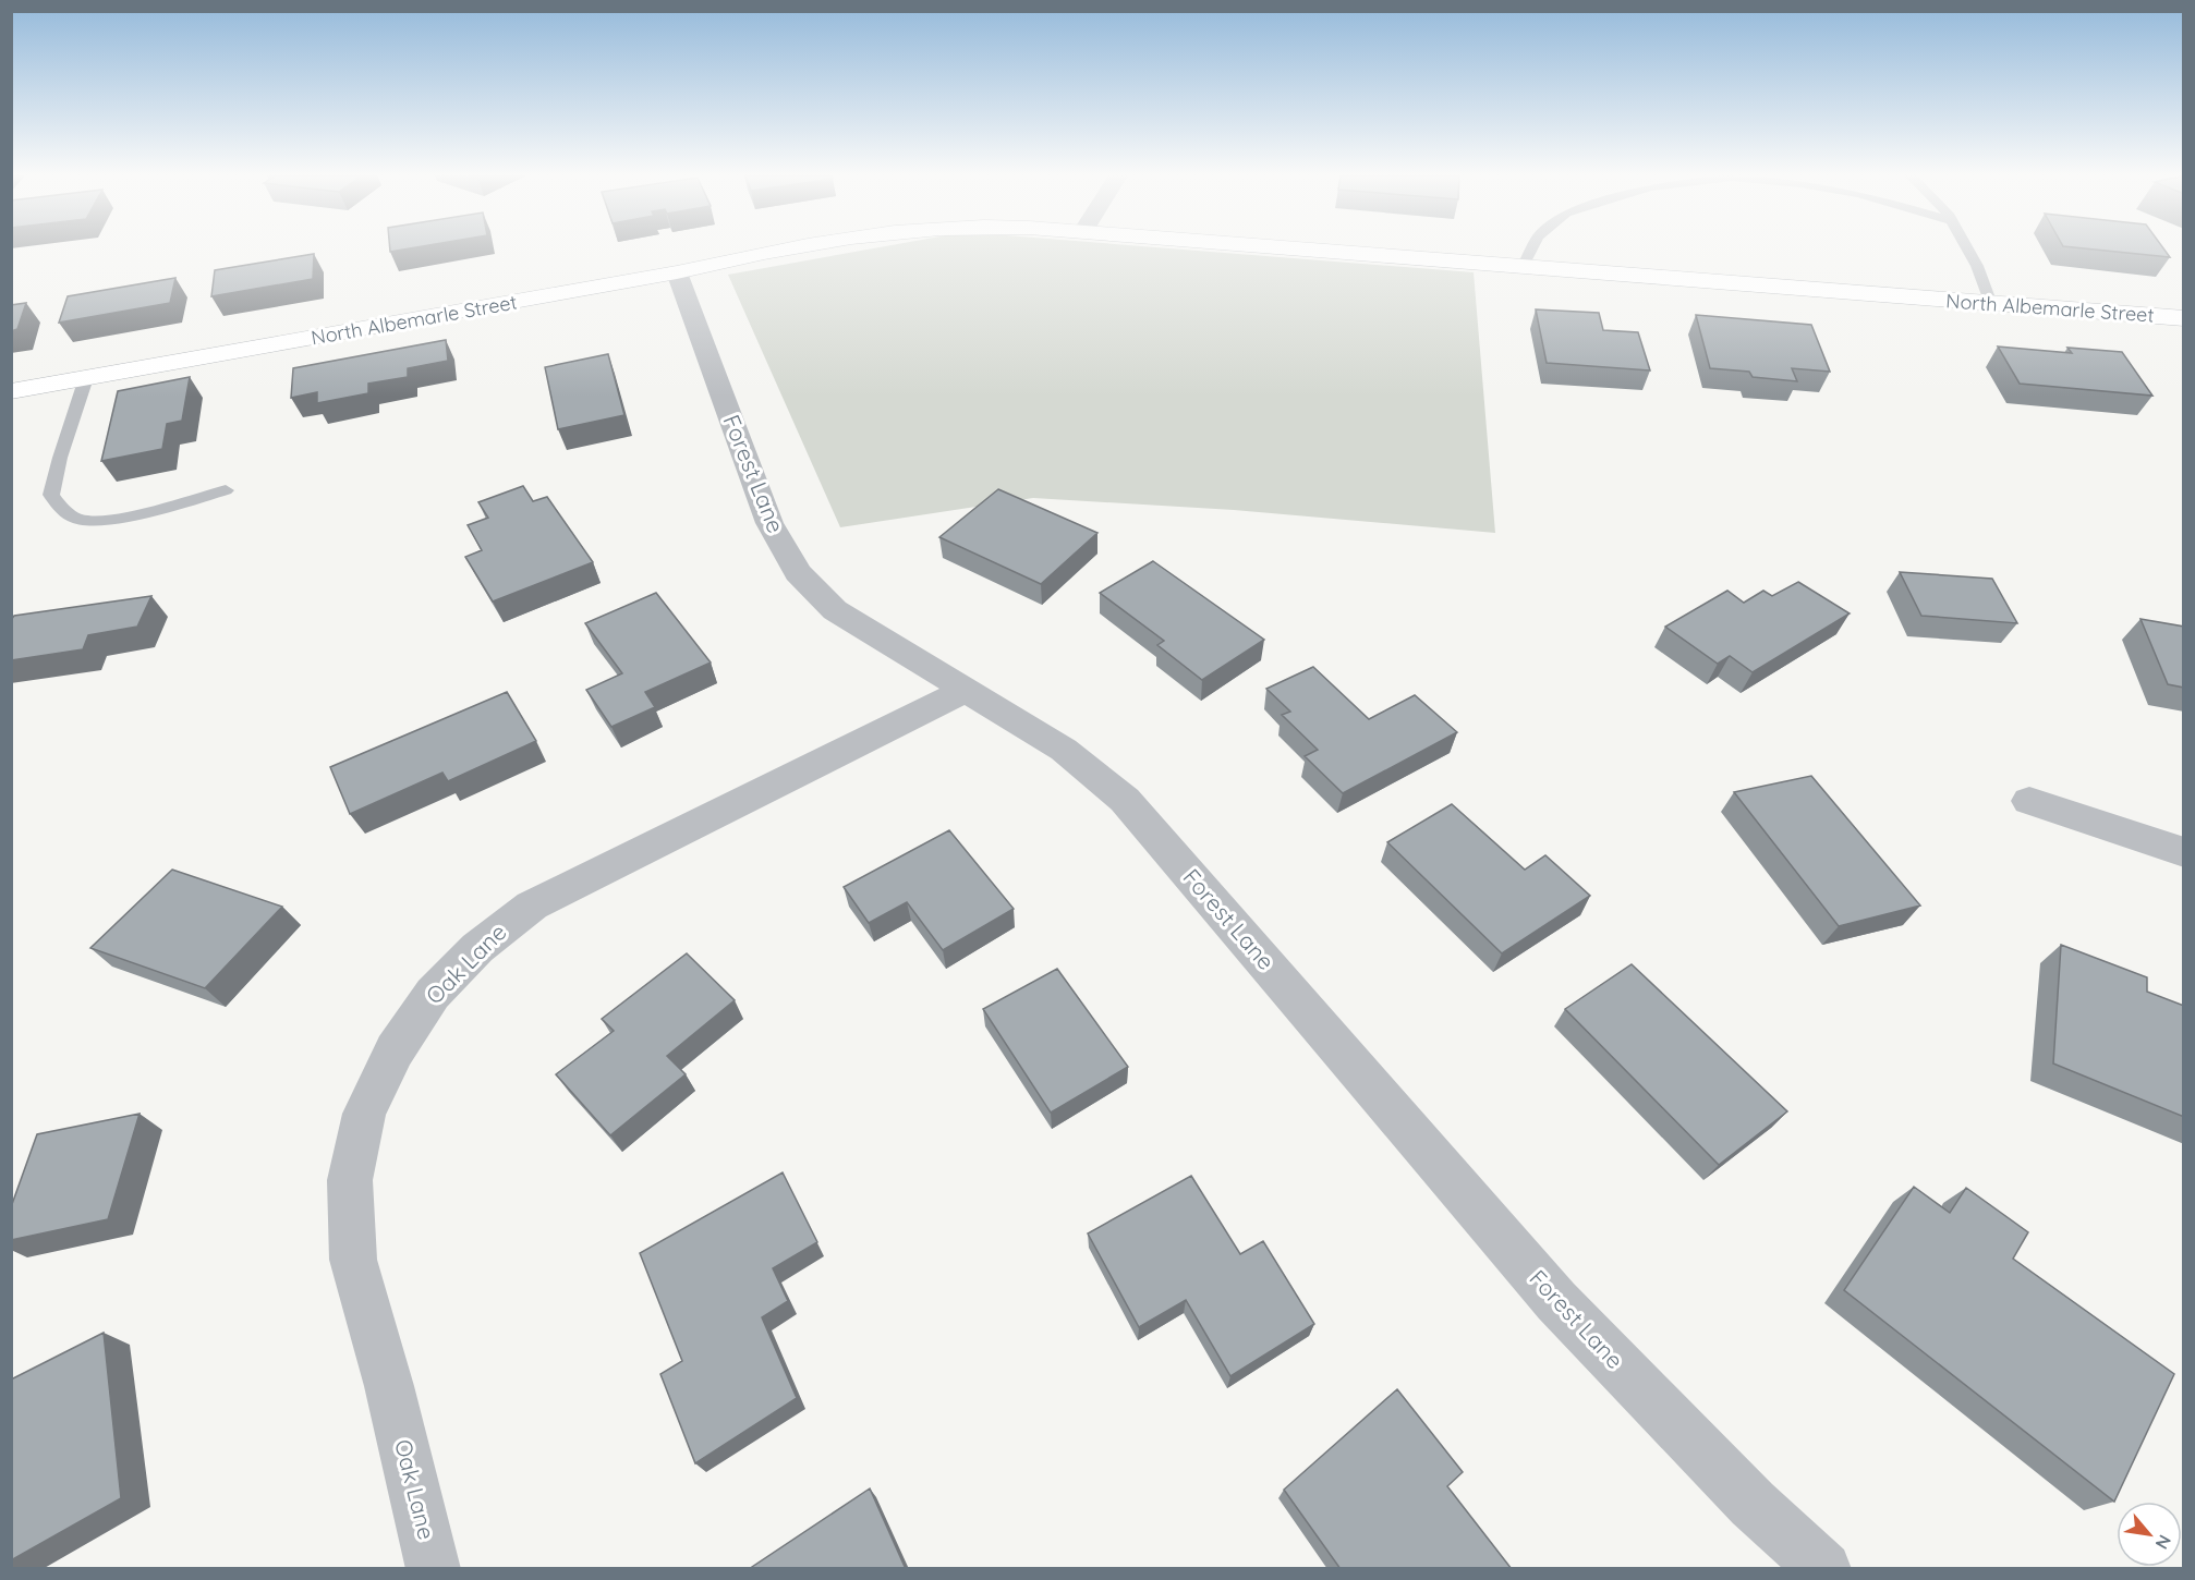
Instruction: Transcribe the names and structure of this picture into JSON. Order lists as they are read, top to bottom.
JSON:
{
  "streets": {
    "street": ["North Albemarle Street", "Forest Lane", "Oak Lane"]
  },
  "crossings": [
    ["North Albemarle Street", "Forest Lane"],
    ["Forest Lane", "Oak Lane"]
  ],
  "north": "bottom right"
}
